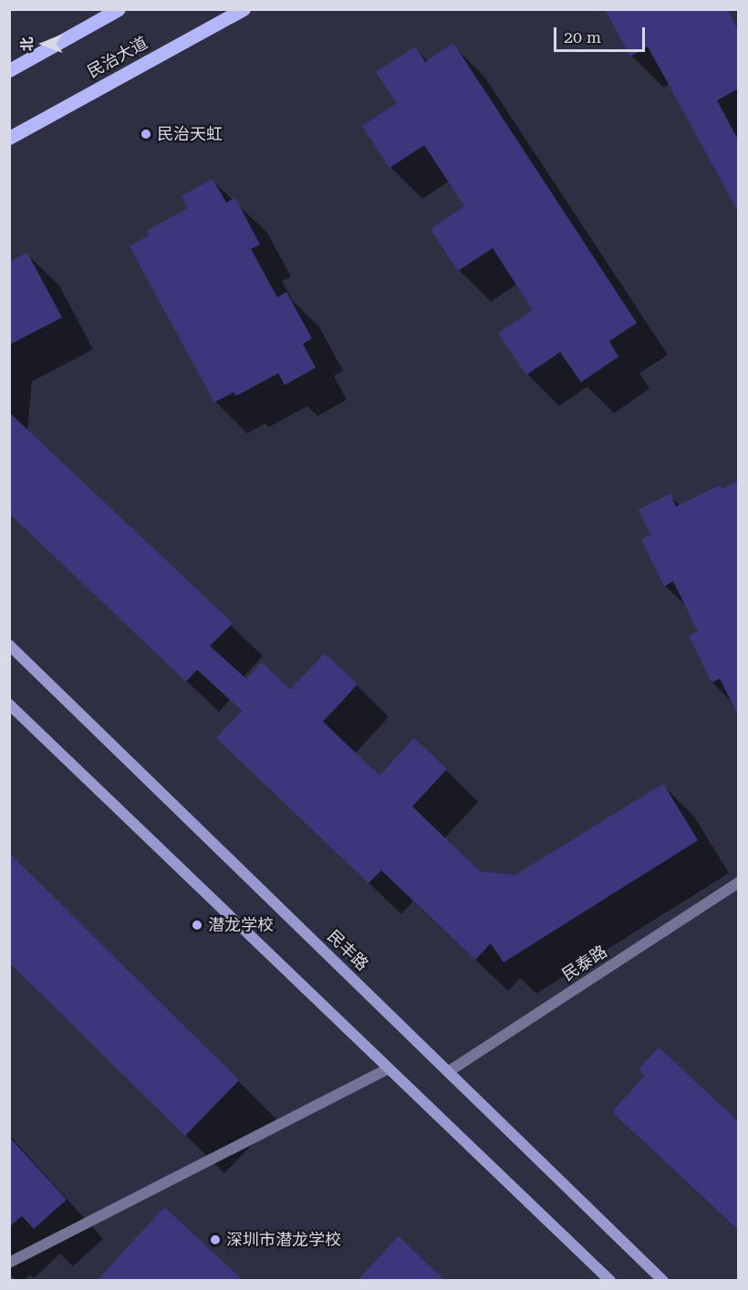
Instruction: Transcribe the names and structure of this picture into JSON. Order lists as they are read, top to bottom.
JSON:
{
  "streets": {
    "main road": ["民治大道", "民丰路"],
    "street": ["民泰路"]
  },
  "crossings": [
    ["民丰路", "民泰路"]
  ],
  "places": ["民治天虹", "潜龙学校", "深圳市潜龙学校"],
  "scale_bar": "20 m",
  "north": "left"
}
